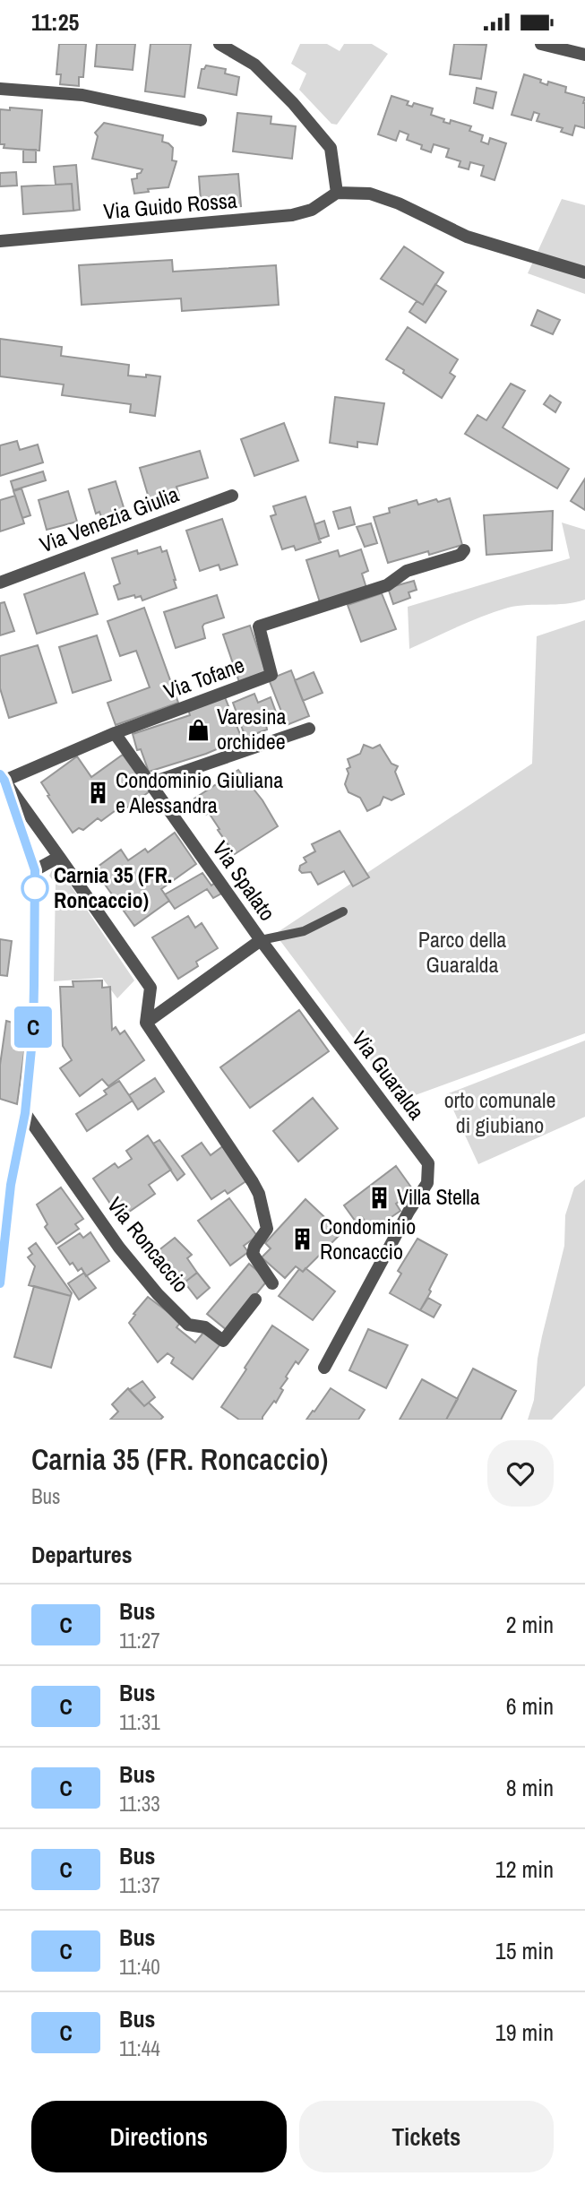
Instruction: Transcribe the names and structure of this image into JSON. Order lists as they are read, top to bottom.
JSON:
{
  "streets": {
    "street": [
      "Via Guido Rossa",
      "Via Venezia Giulia",
      "Via Tofane",
      "Via Spalato",
      "Via Guaralda",
      "Via Roncaccio"
    ]
  },
  "crossings": [
    ["Via Tofane", "Via Spalato"],
    ["Via Spalato", "Via Guaralda"]
  ],
  "parks": ["Parco della Guaralda", "orto comunale di giubiano"],
  "places": {
    "shop": ["Varesina orchidee"],
    "building": ["Condominio Giuliana e Alessandra", "Villa Stella", "Condominio Roncaccio"],
    "other": ["Carnia 35 (FR. Roncaccio)"]
  },
  "lines": ["bus line C"],
  "page": {
    "status": "11:25",
    "on_map": "C",
    "heading": [
      ["Carnia 35 (FR. Roncaccio)", "Bus"],
      "Departures"
    ],
    "list": [
      {
        "mark": "C",
        "name": "Bus",
        "note": "11:27",
        "value": "2 min"
      },
      {
        "mark": "C",
        "name": "Bus",
        "note": "11:31",
        "value": "6 min"
      },
      {
        "mark": "C",
        "name": "Bus",
        "note": "11:33",
        "value": "8 min"
      },
      {
        "mark": "C",
        "name": "Bus",
        "note": "11:37",
        "value": "12 min"
      },
      {
        "mark": "C",
        "name": "Bus",
        "note": "11:40",
        "value": "15 min"
      },
      {
        "mark": "C",
        "name": "Bus",
        "note": "11:44",
        "value": "19 min"
      }
    ],
    "buttons": ["Directions", "Tickets"]
  }
}
